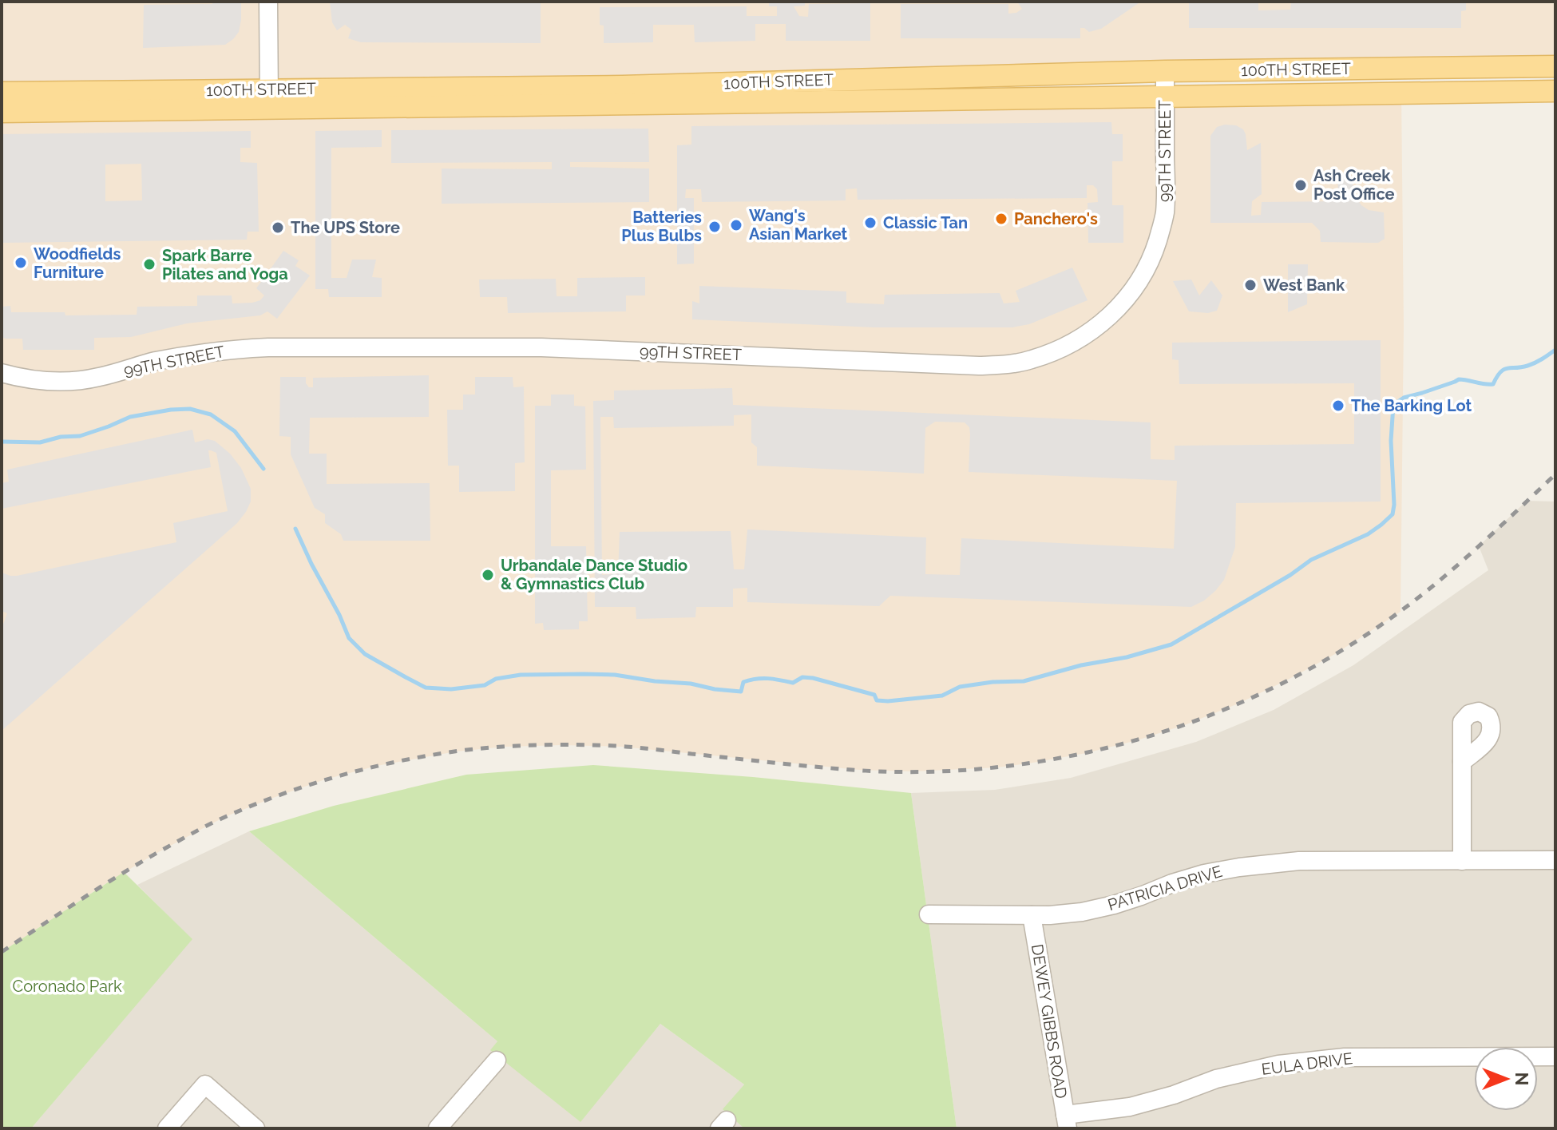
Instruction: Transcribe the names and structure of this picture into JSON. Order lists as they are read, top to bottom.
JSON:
{
  "streets": {
    "main road": ["100TH STREET"],
    "street": [
      "99TH STREET",
      "PATRICIA DRIVE",
      "DEWEY GIBBS ROAD",
      "EULA DRIVE"
    ]
  },
  "crossings": [
    ["100TH STREET", "99TH STREET"],
    ["PATRICIA DRIVE", "DEWEY GIBBS ROAD"],
    ["DEWEY GIBBS ROAD", "EULA DRIVE"]
  ],
  "parks": ["Coronado Park"],
  "places": [
    "Ash Creek Post Office",
    "Panchero's",
    "Classic Tan",
    "Wang's Asian Market",
    "Batteries Plus Bulbs",
    "The UPS Store",
    "Woodfields Furniture",
    "Spark Barre Pilates and Yoga",
    "West Bank",
    "The Barking Lot",
    "Urbandale Dance Studio & Gymnastics Club"
  ],
  "north": "right"
}
